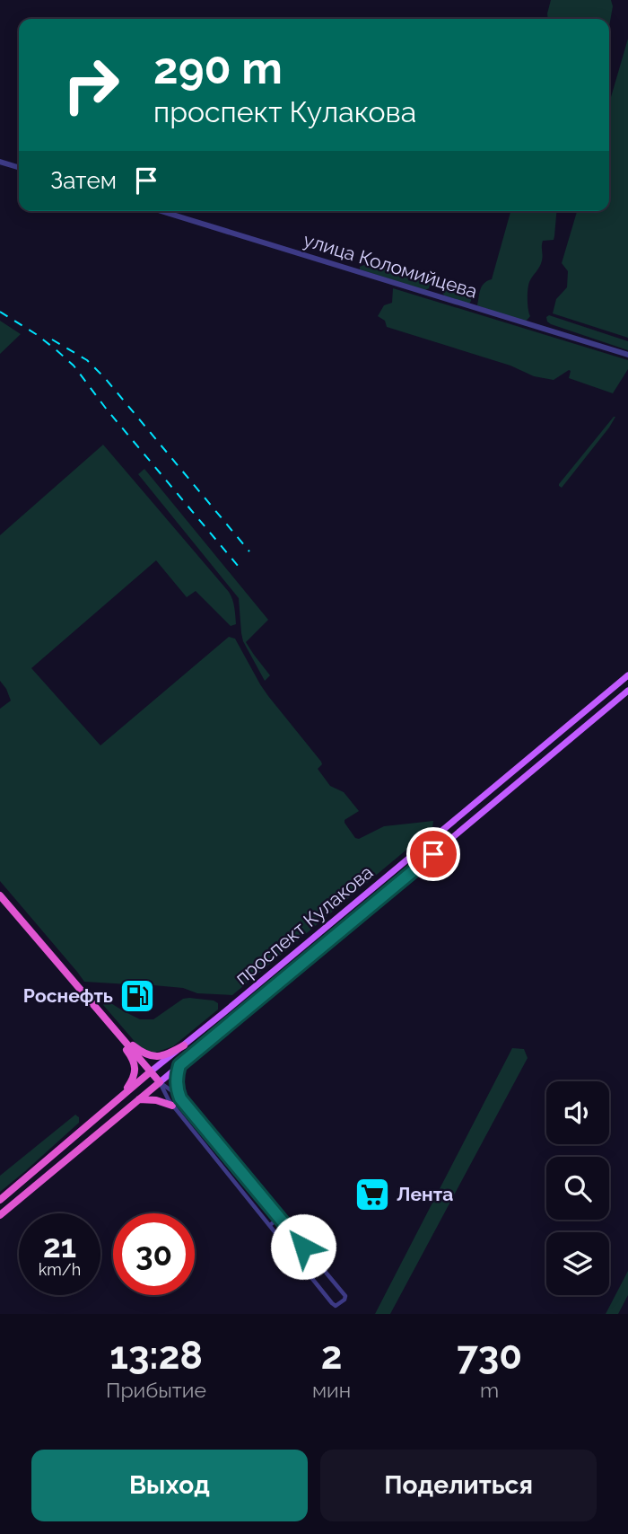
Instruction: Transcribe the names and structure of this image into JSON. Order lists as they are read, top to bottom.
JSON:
{
  "streets": {
    "highway": ["проспект Кулакова"],
    "street": ["улица Коломийцева"]
  },
  "places": {
    "fuel station": ["Роснефть"],
    "supermarket": ["Лента"]
  },
  "page": {
    "turn": ["290 m", "проспект Кулакова"],
    "then": "Затем",
    "speed": "21 km/h",
    "limit": "30",
    "eta": [
      "13:28",
      "Прибытие",
      "2",
      "мин",
      "730",
      "m"
    ],
    "buttons": ["Выход", "Поделиться"]
  }
}
